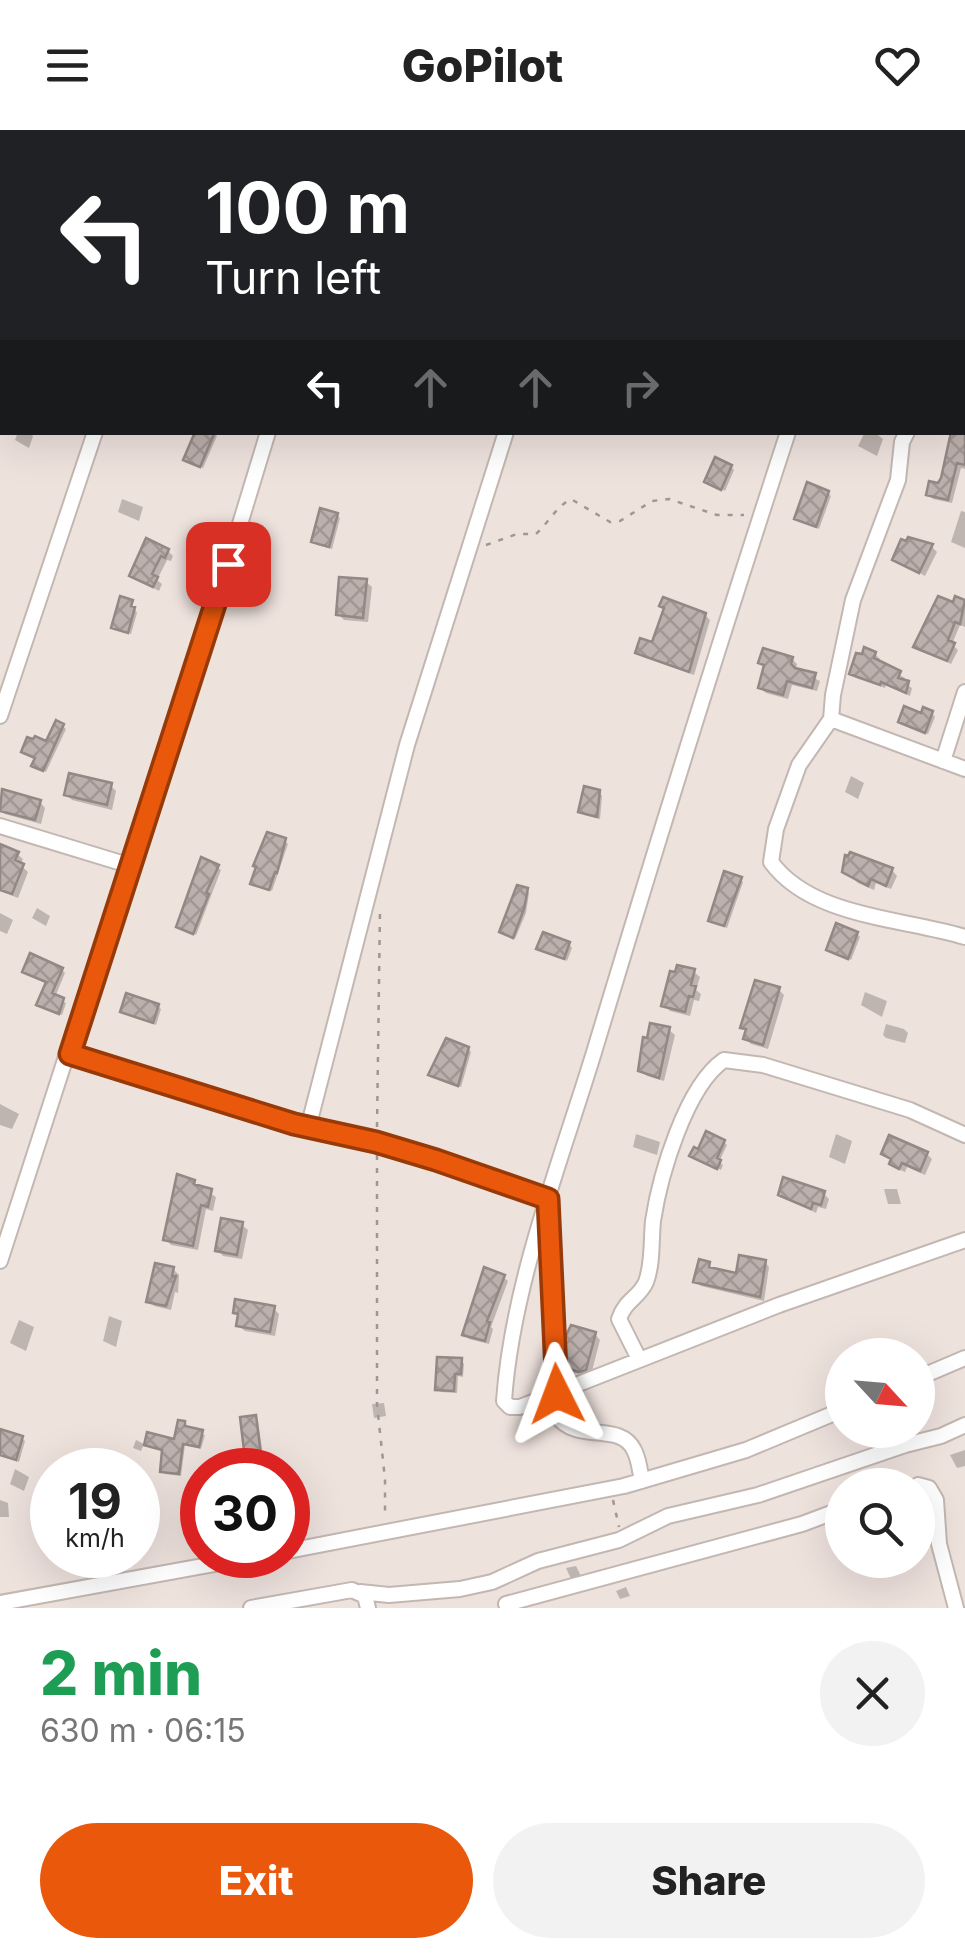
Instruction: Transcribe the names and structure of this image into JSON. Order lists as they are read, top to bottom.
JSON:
{
  "north": "bottom right",
  "page": {
    "header": "GoPilot",
    "turn": ["100 m", "Turn left"],
    "speed": "19 km/h",
    "limit": "30",
    "heading": ["2 min", "630 m · 06:15"],
    "buttons": ["Exit", "Share"]
  }
}
